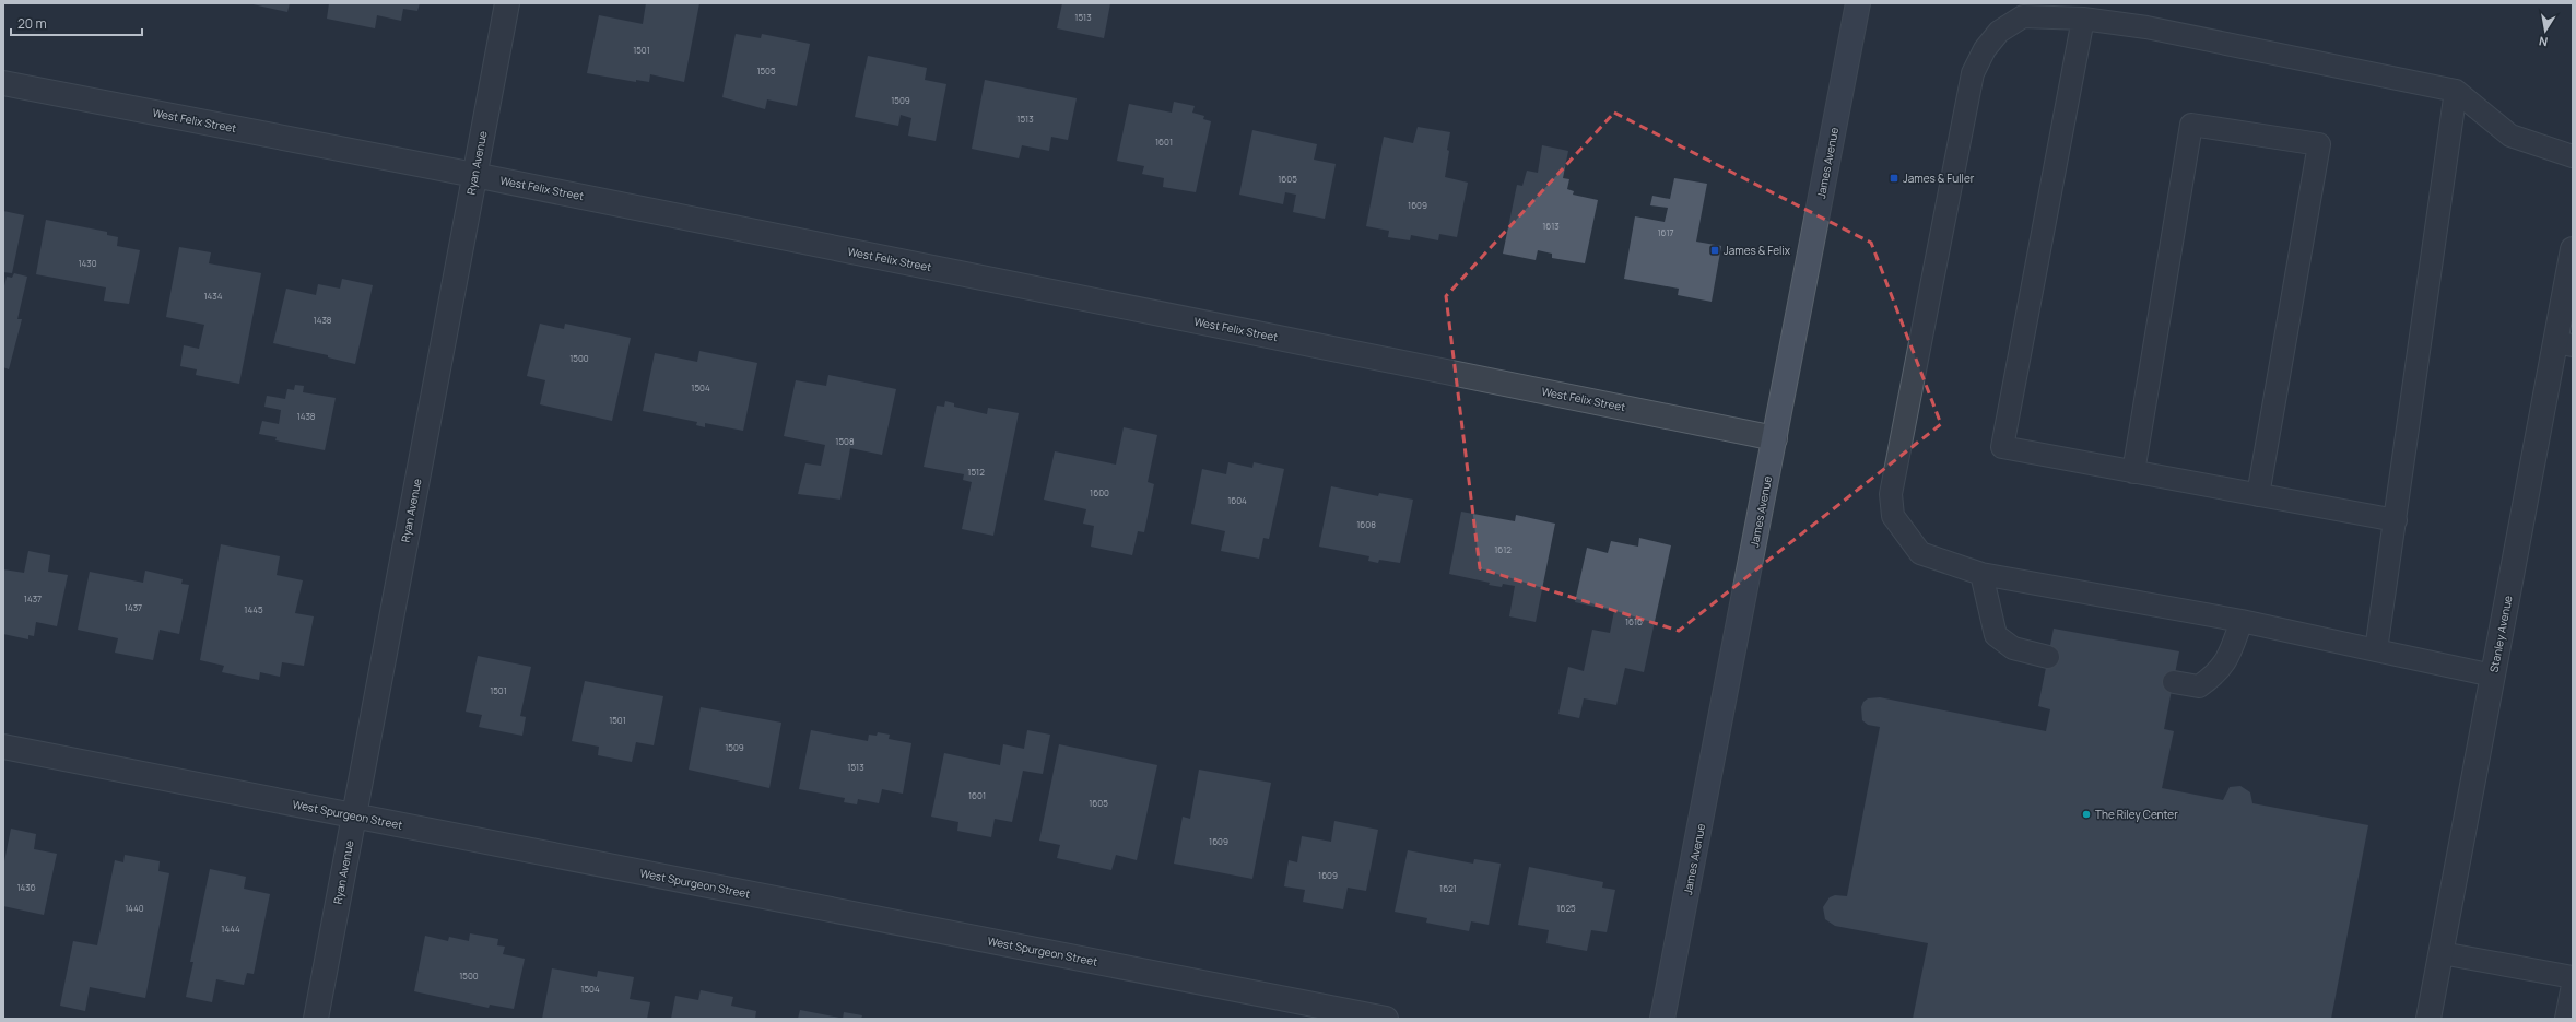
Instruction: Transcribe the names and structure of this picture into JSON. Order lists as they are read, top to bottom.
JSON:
{
  "streets": {
    "main road": ["James Avenue"],
    "street": [
      "West Felix Street",
      "Ryan Avenue",
      "Stanley Avenue",
      "West Spurgeon Street"
    ]
  },
  "crossings": [
    ["West Felix Street", "Ryan Avenue"],
    ["West Felix Street", "James Avenue"],
    ["Ryan Avenue", "West Spurgeon Street"]
  ],
  "places": {
    "transit": ["James & Fuller", "James & Felix"],
    "other": ["The Riley Center"]
  },
  "house_numbers": [
    "1513",
    "1501",
    "1505",
    "1509",
    "1513",
    "1601",
    "1605",
    "1609",
    "1613",
    "1617",
    "1430",
    "1434",
    "1438",
    "1500",
    "1504",
    "1438",
    "1508",
    "1512",
    "1600",
    "1604",
    "1608",
    "1612",
    "1437",
    "1437",
    "1445",
    "1616",
    "1501",
    "1501",
    "1509",
    "1513",
    "1601",
    "1605",
    "1609",
    "1609",
    "1436",
    "1621",
    "1440",
    "1625",
    "1444",
    "1500",
    "1504"
  ],
  "scale_bar": "20 m",
  "north": "bottom"
}
